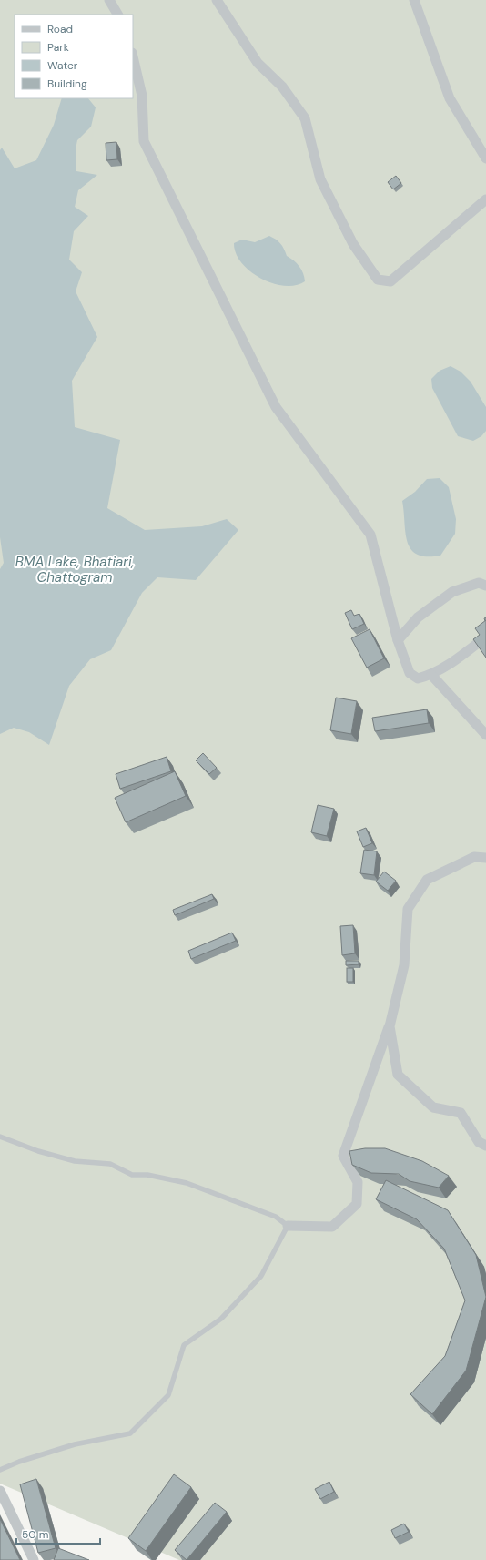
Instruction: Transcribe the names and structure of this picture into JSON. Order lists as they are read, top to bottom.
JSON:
{
  "water": ["BMA Lake, Bhatiari, Chattogram"],
  "legend": [
    "Road",
    "Park",
    "Water",
    "Building"
  ],
  "scale_bar": "50 m"
}
